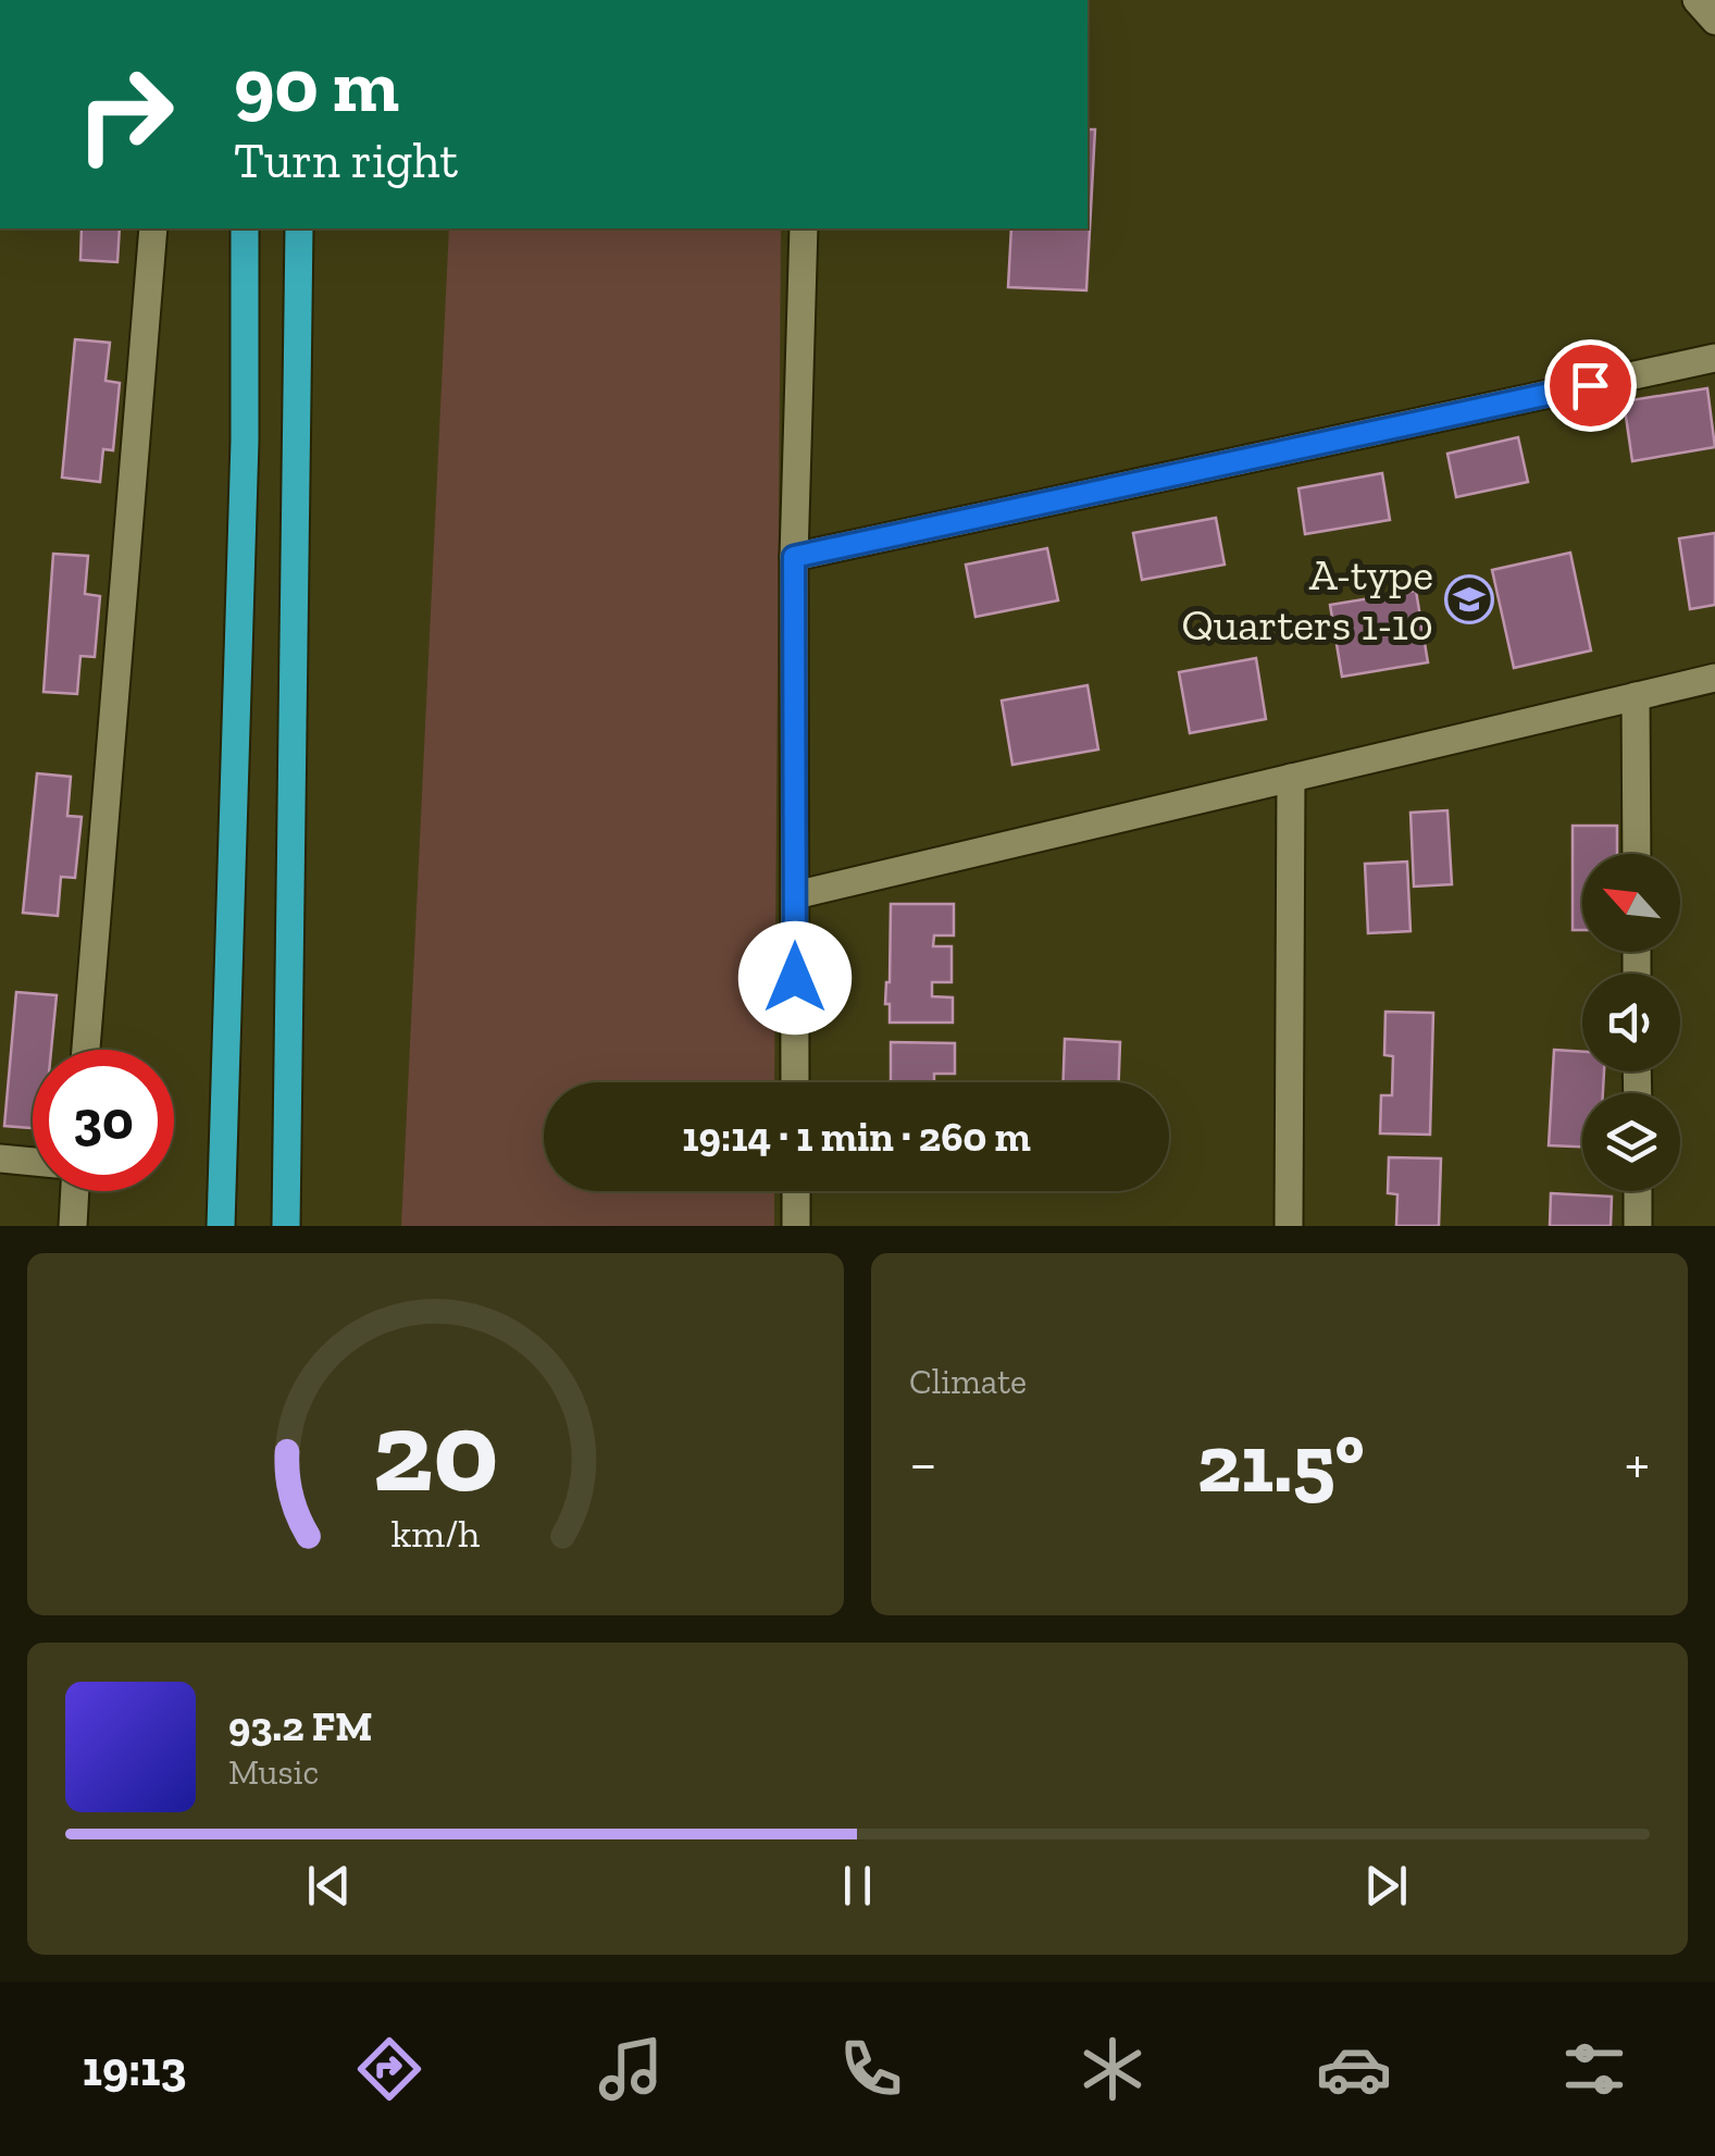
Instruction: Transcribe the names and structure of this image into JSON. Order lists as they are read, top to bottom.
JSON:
{
  "places": {
    "school or university": ["A-type Quarters 1-10"]
  },
  "north": "top left",
  "page": {
    "turn": ["90 m", "Turn right"],
    "limit": "30",
    "trip": "19:14 · 1 min · 260 m",
    "tile": "Climate",
    "heat": ["−", "21.5°", "+"],
    "song": ["93.2 FM", "Music"],
    "tabs": "19:13",
    "gauge": ["20", "km/h"]
  }
}
